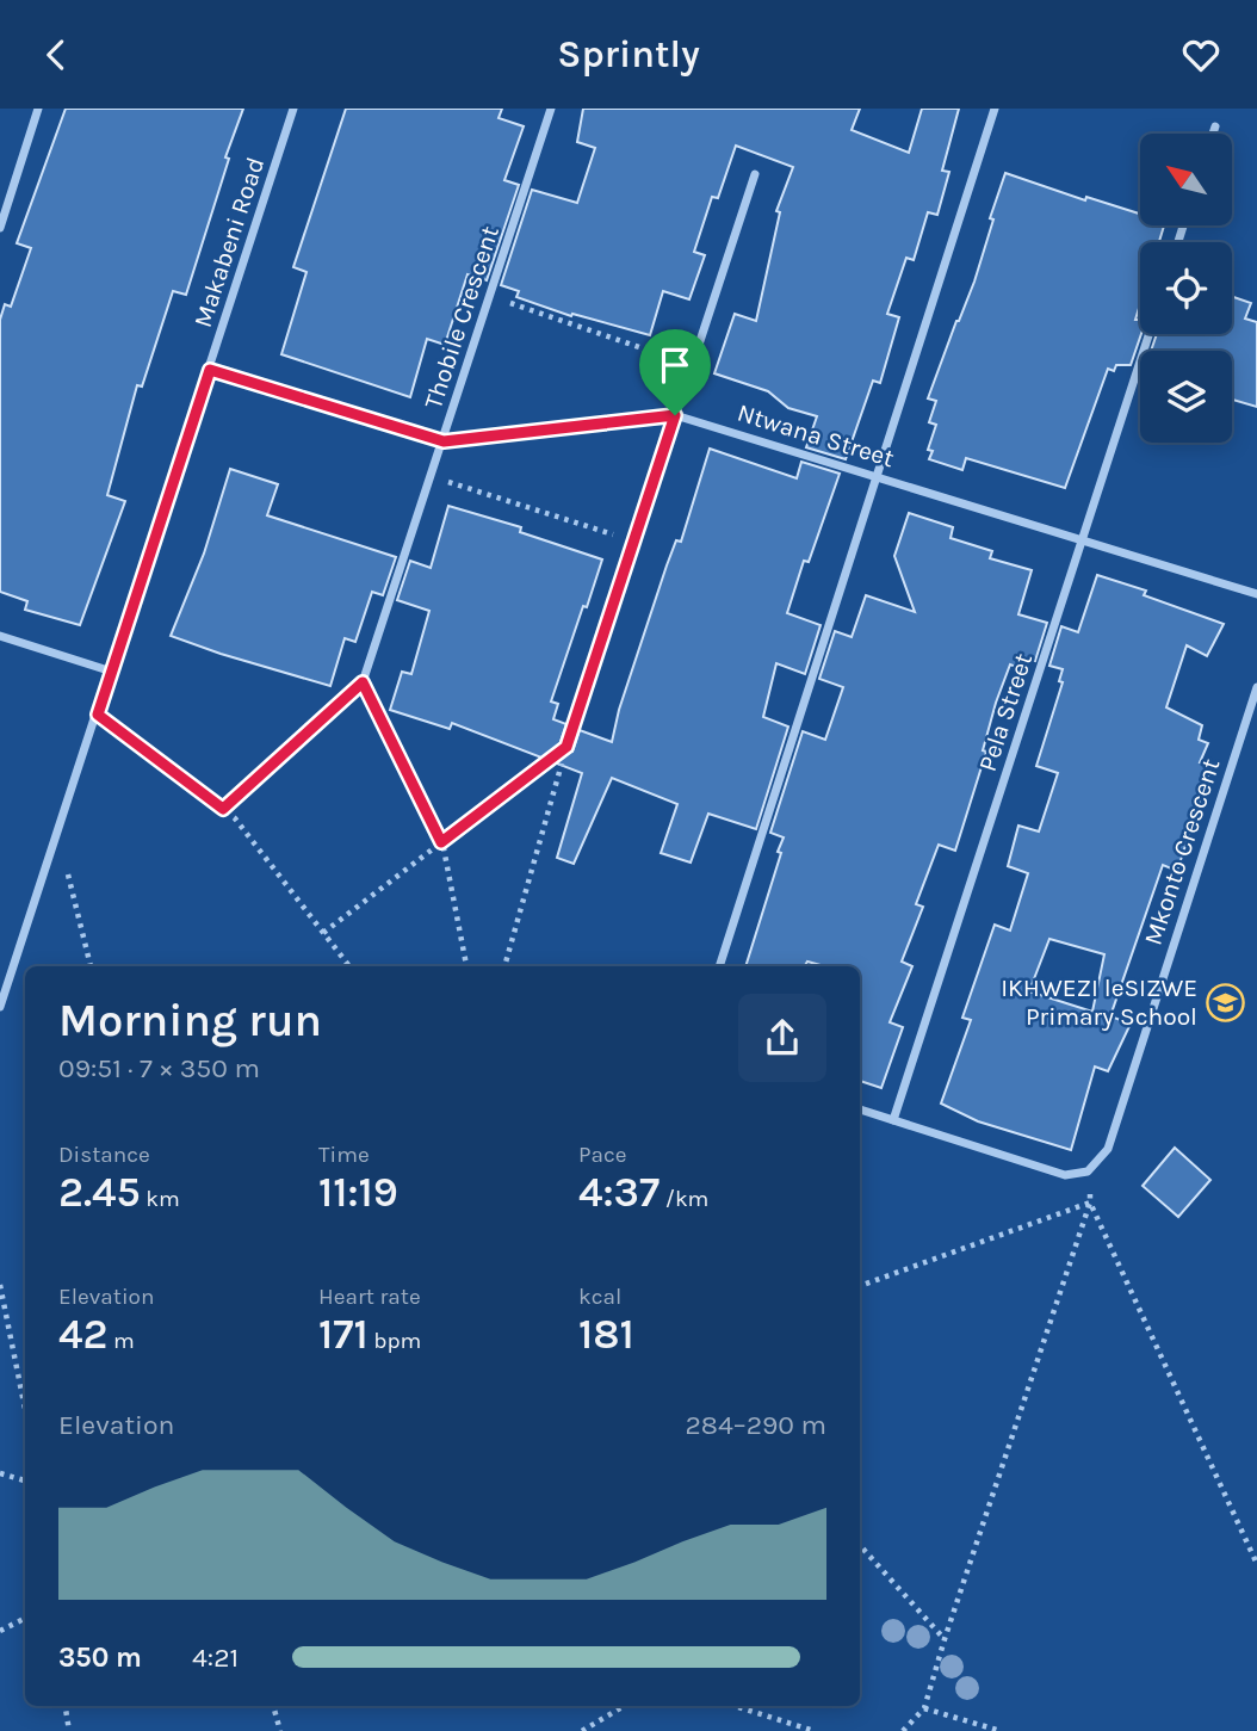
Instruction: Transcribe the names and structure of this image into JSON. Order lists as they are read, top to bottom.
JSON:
{
  "streets": {
    "street": [
      "Makabeni Road",
      "Thobile Crescent",
      "Ntwana Street",
      "Pela Street",
      "Mkonto Crescent"
    ]
  },
  "crossings": [
    ["Makabeni Road", "Ntwana Street"],
    ["Thobile Crescent", "Ntwana Street"],
    ["Ntwana Street", "Pela Street"]
  ],
  "places": {
    "school or university": ["IKHWEZI leSIZWE Primary School"]
  },
  "north": "top left",
  "page": {
    "header": "Sprintly",
    "heading": ["Morning run", "09:51 · 7 × 350 m"],
    "stats": [
      ["Distance", "2.45 km"],
      ["Time", "11:19"],
      ["Pace", "4:37 /km"],
      ["Elevation", "42 m"],
      ["Heart rate", "171 bpm"],
      ["kcal", "181"]
    ],
    "chart": ["Elevation", "284–290 m"],
    "list": [
      {
        "name": "350 m",
        "note": "4:21"
      }
    ]
  }
}
